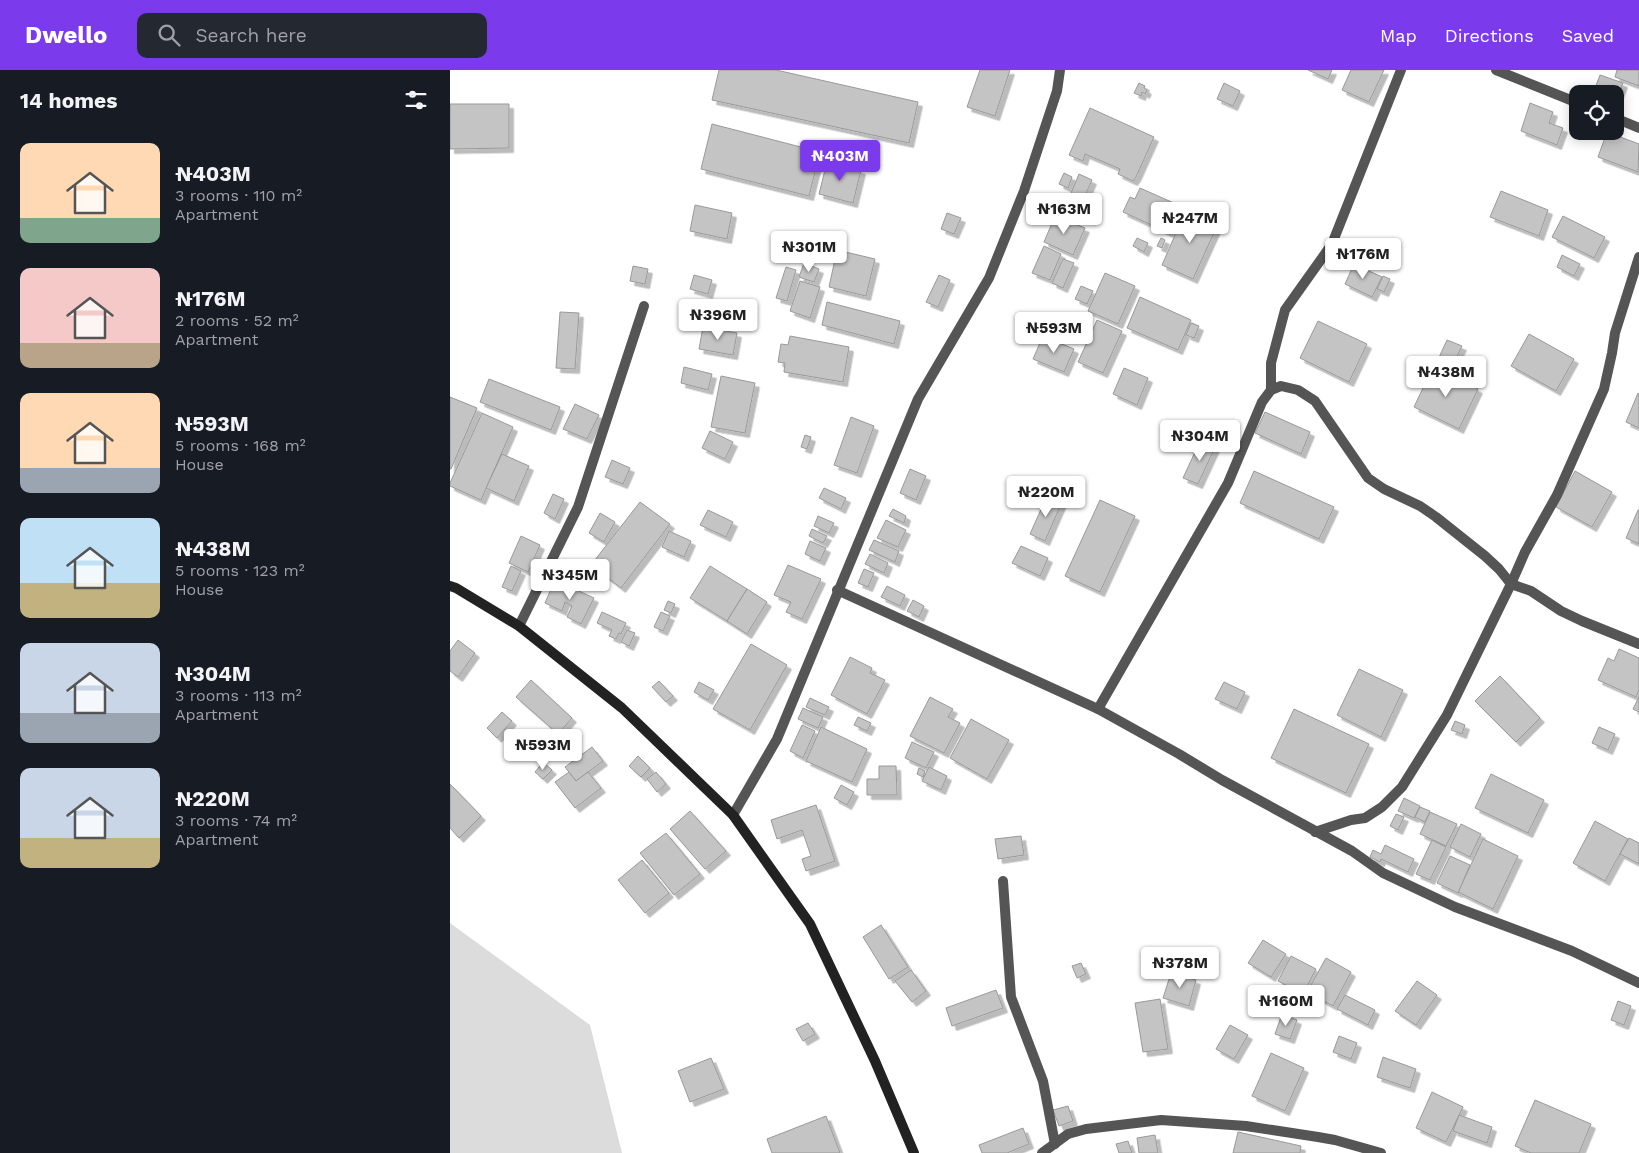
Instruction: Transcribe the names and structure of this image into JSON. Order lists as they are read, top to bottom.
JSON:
{
  "page": {
    "header": "Dwello",
    "search": "Search here",
    "nav": ["Map", "Directions", "Saved"],
    "heading": "14 homes",
    "list": [
      {
        "name": "₦403M",
        "note": "3 rooms · 110 m² · Apartment"
      },
      {
        "name": "₦176M",
        "note": "2 rooms · 52 m² · Apartment"
      },
      {
        "name": "₦593M",
        "note": "5 rooms · 168 m² · House"
      },
      {
        "name": "₦438M",
        "note": "5 rooms · 123 m² · House"
      },
      {
        "name": "₦304M",
        "note": "3 rooms · 113 m² · Apartment"
      },
      {
        "name": "₦220M",
        "note": "3 rooms · 74 m² · Apartment"
      }
    ],
    "price": [
      "₦403M",
      "₦163M",
      "₦247M",
      "₦301M",
      "₦176M",
      "₦396M",
      "₦593M",
      "₦438M",
      "₦304M",
      "₦220M",
      "₦345M",
      "₦593M",
      "₦378M",
      "₦160M"
    ]
  }
}
